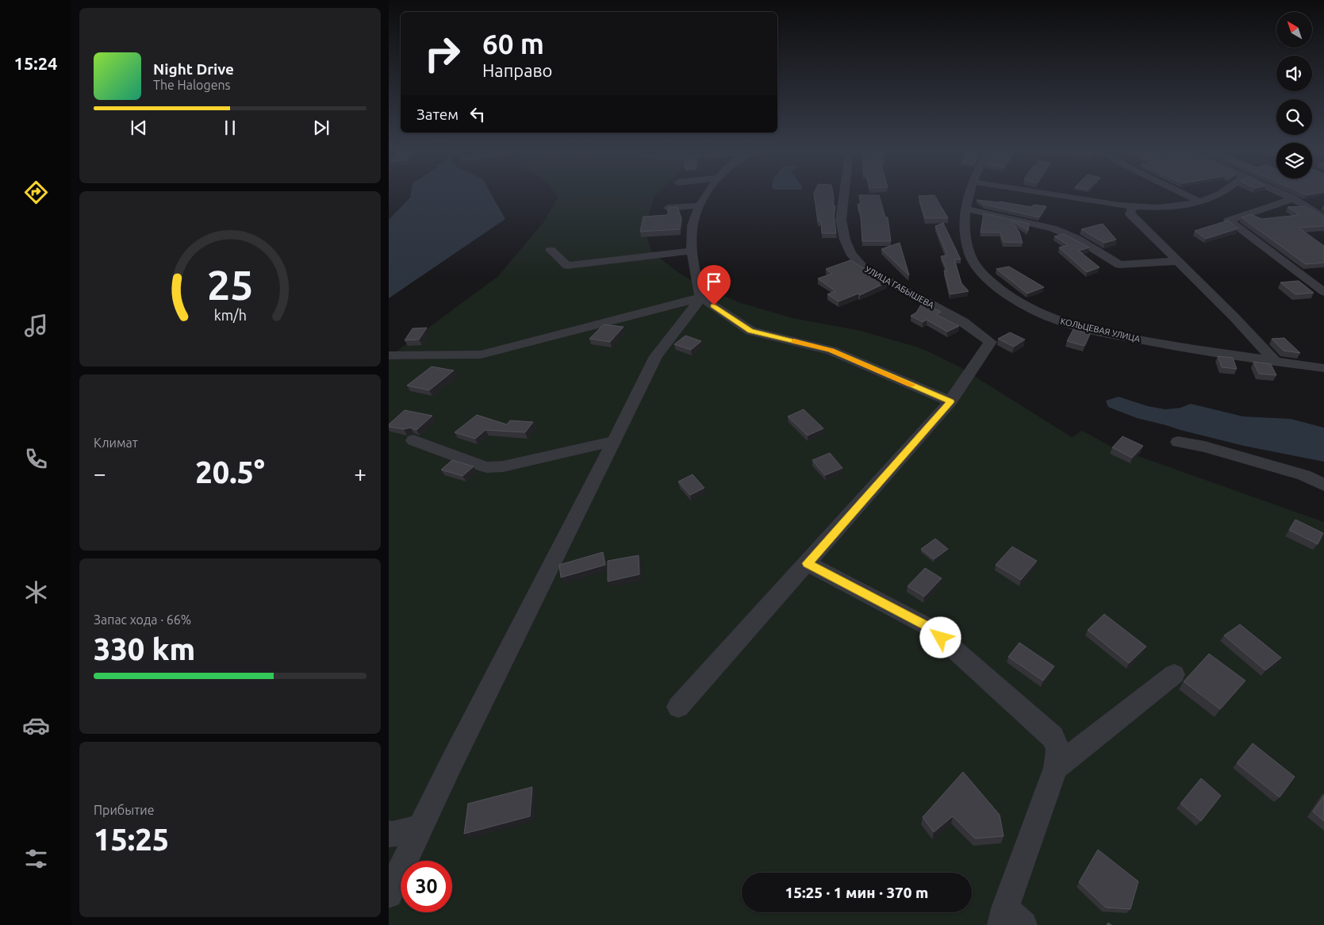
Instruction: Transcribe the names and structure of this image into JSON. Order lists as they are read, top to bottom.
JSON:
{
  "streets": {
    "street": ["УЛИЦА ГАБЫШЕВА", "КОЛЬЦЕВАЯ УЛИЦА"]
  },
  "north": "top left",
  "page": {
    "tabs": "15:24",
    "turn": ["60 m", "Направо"],
    "song": ["Night Drive", "The Halogens"],
    "then": "Затем",
    "tile": [
      "Климат",
      ["Запас хода · 66%", "330 km"],
      ["Прибытие", "15:25"]
    ],
    "heat": ["−", "20.5°", "+"],
    "limit": "30",
    "trip": "15:25 · 1 мин · 370 m",
    "gauge": ["25", "km/h"]
  }
}
